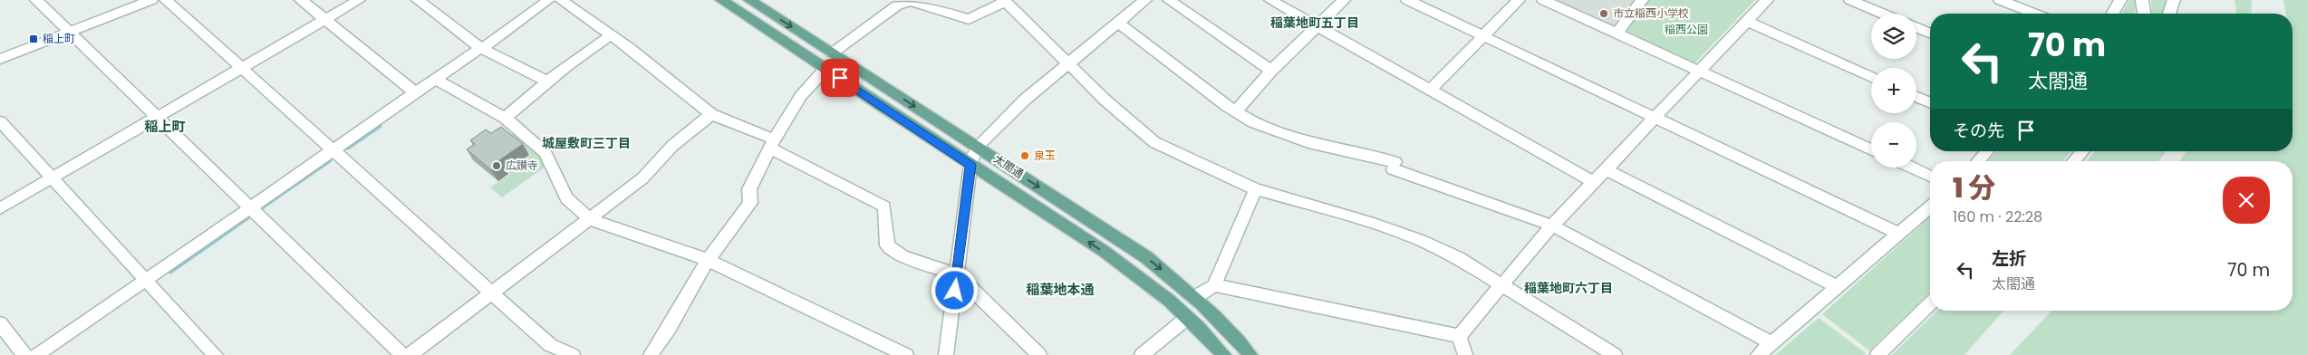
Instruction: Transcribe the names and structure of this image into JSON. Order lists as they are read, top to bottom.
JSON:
{
  "streets": {
    "main road": ["太閤通"]
  },
  "districts": [
    "稲葉地町五丁目",
    "稲上町",
    "城屋敷町三丁目",
    "稲葉地町六丁目",
    "稲葉地本通"
  ],
  "parks": ["稲西公園"],
  "places": {
    "other": ["市立稲西小学校", "泉玉", "広讃寺"],
    "transit": ["稲上町"]
  },
  "page": {
    "map_buttons": ["+", "−"],
    "turn": ["70 m", "太閤通"],
    "then": "その先",
    "heading": ["1 分", "160 m · 22:28"],
    "list": [
      {
        "name": "左折",
        "note": "太閤通",
        "value": "70 m"
      }
    ]
  }
}
